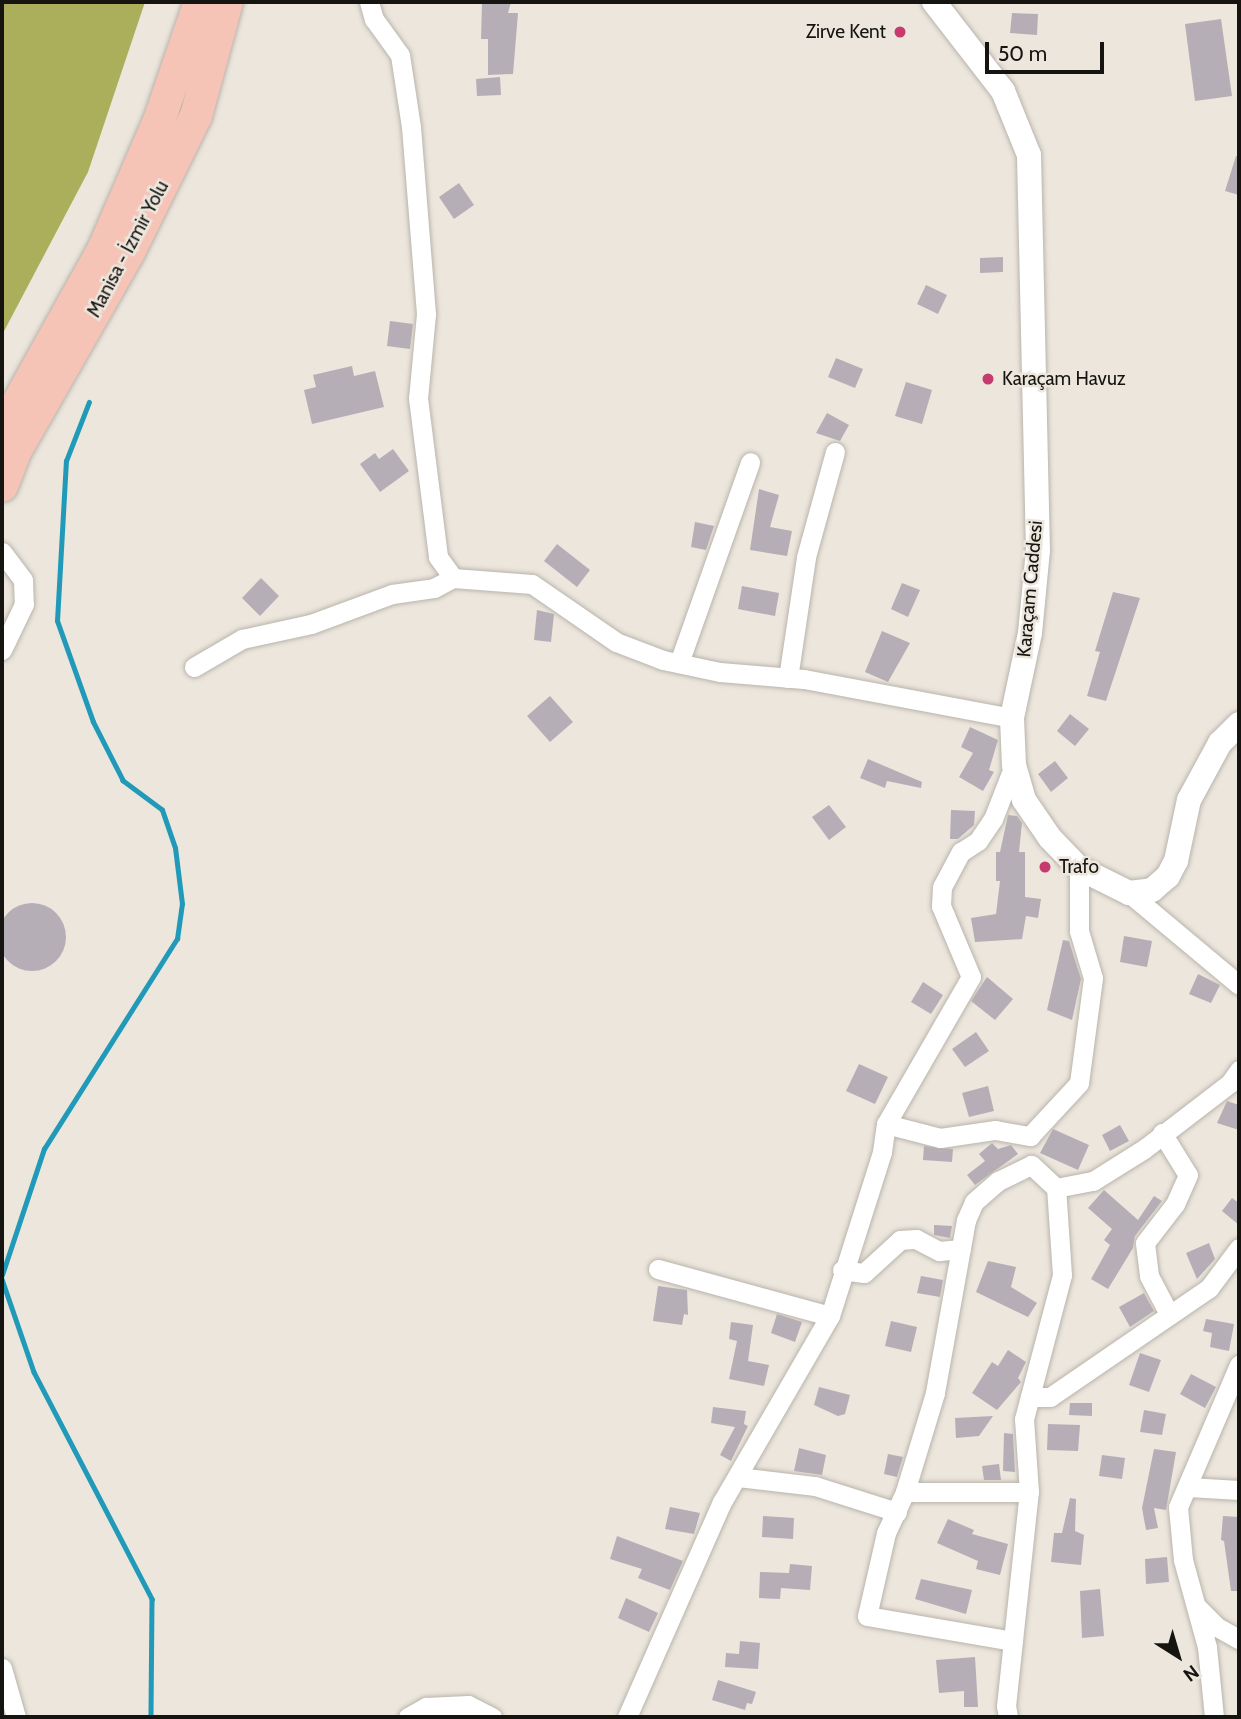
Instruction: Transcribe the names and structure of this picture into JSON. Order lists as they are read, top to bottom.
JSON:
{
  "streets": {
    "highway": ["Manisa - İzmir Yolu"],
    "street": ["Karaçam Caddesi"]
  },
  "places": ["Zirve Kent", "Karaçam Havuz", "Trafo"],
  "scale_bar": "50 m",
  "north": "bottom right"
}
